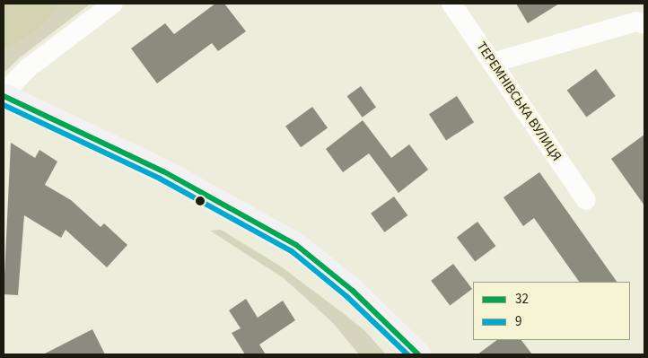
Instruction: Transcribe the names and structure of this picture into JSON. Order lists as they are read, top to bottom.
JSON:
{
  "streets": {
    "street": ["ТЕРЕМНІВСЬКА ВУЛИЦЯ"]
  },
  "lines": ["transit line 32", "transit line 9"],
  "legend": ["32", "9"]
}
